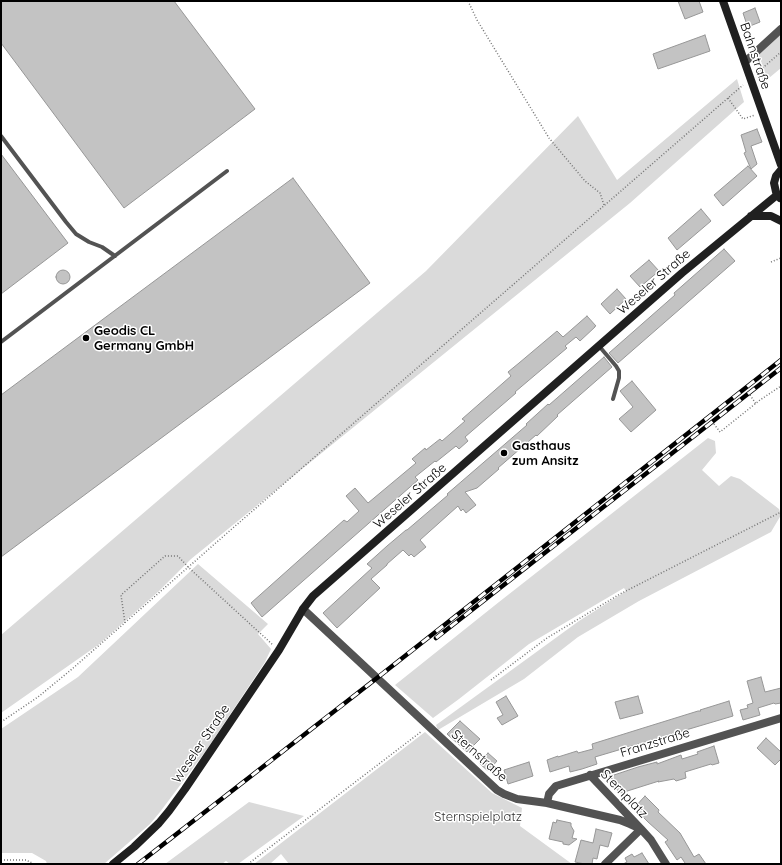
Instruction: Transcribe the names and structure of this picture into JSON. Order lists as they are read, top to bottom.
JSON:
{
  "streets": {
    "main road": ["Bahnstraße", "Weseler Straße"],
    "street": ["Franzstraße", "Sternstraße", "Sternplatz"]
  },
  "crossings": [
    ["Weseler Straße", "Sternstraße"],
    ["Franzstraße", "Sternstraße"],
    ["Franzstraße", "Sternplatz"],
    ["Sternstraße", "Sternplatz"]
  ],
  "parks": ["Sternspielplatz"],
  "places": ["Geodis CL Germany GmbH", "Gasthaus zum Ansitz"]
}
